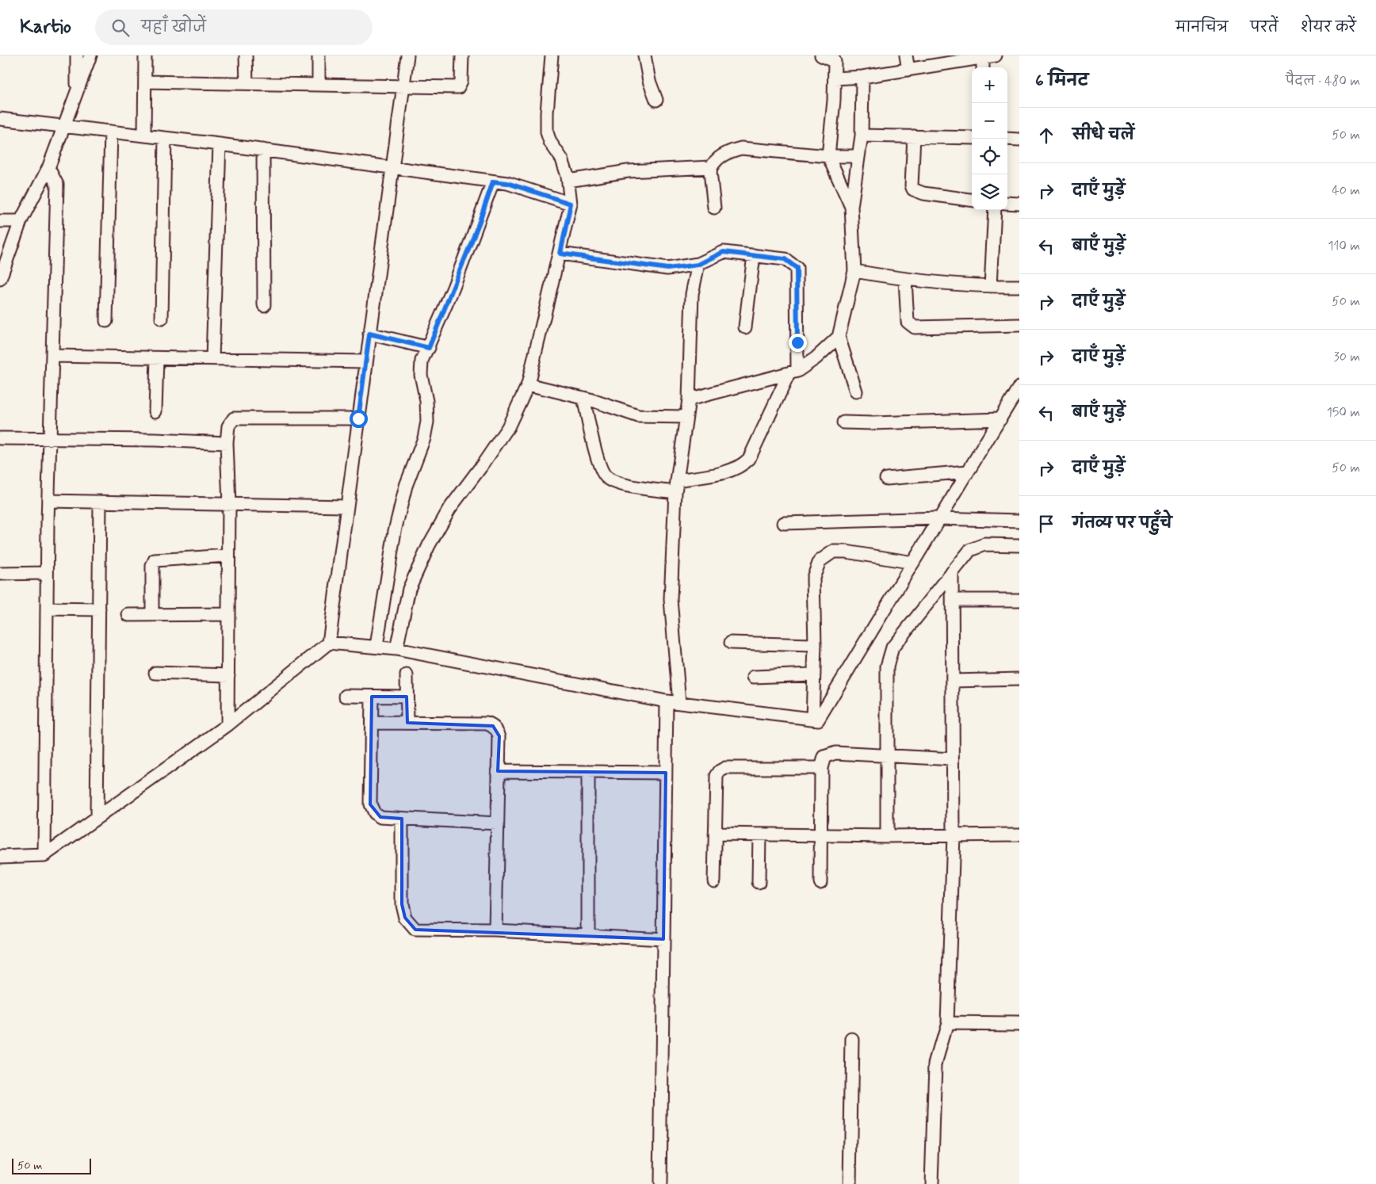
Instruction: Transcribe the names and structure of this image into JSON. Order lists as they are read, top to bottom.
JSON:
{
  "scale_bar": "50 m",
  "page": {
    "header": "Kartio",
    "search": "यहाँ खोजें",
    "nav": ["मानचित्र", "परतें", "शेयर करें"],
    "heading": ["6 मिनट", "पैदल · 480 m"],
    "map_buttons": ["+", "−"],
    "list": [
      ["सीधे चलें", "50 m"],
      ["दाएँ मुड़ें", "40 m"],
      ["बाएँ मुड़ें", "110 m"],
      ["दाएँ मुड़ें", "50 m"],
      ["दाएँ मुड़ें", "30 m"],
      ["बाएँ मुड़ें", "150 m"],
      ["दाएँ मुड़ें", "50 m"],
      "गंतव्य पर पहुँचे"
    ],
    "scale": "50 m"
  }
}
